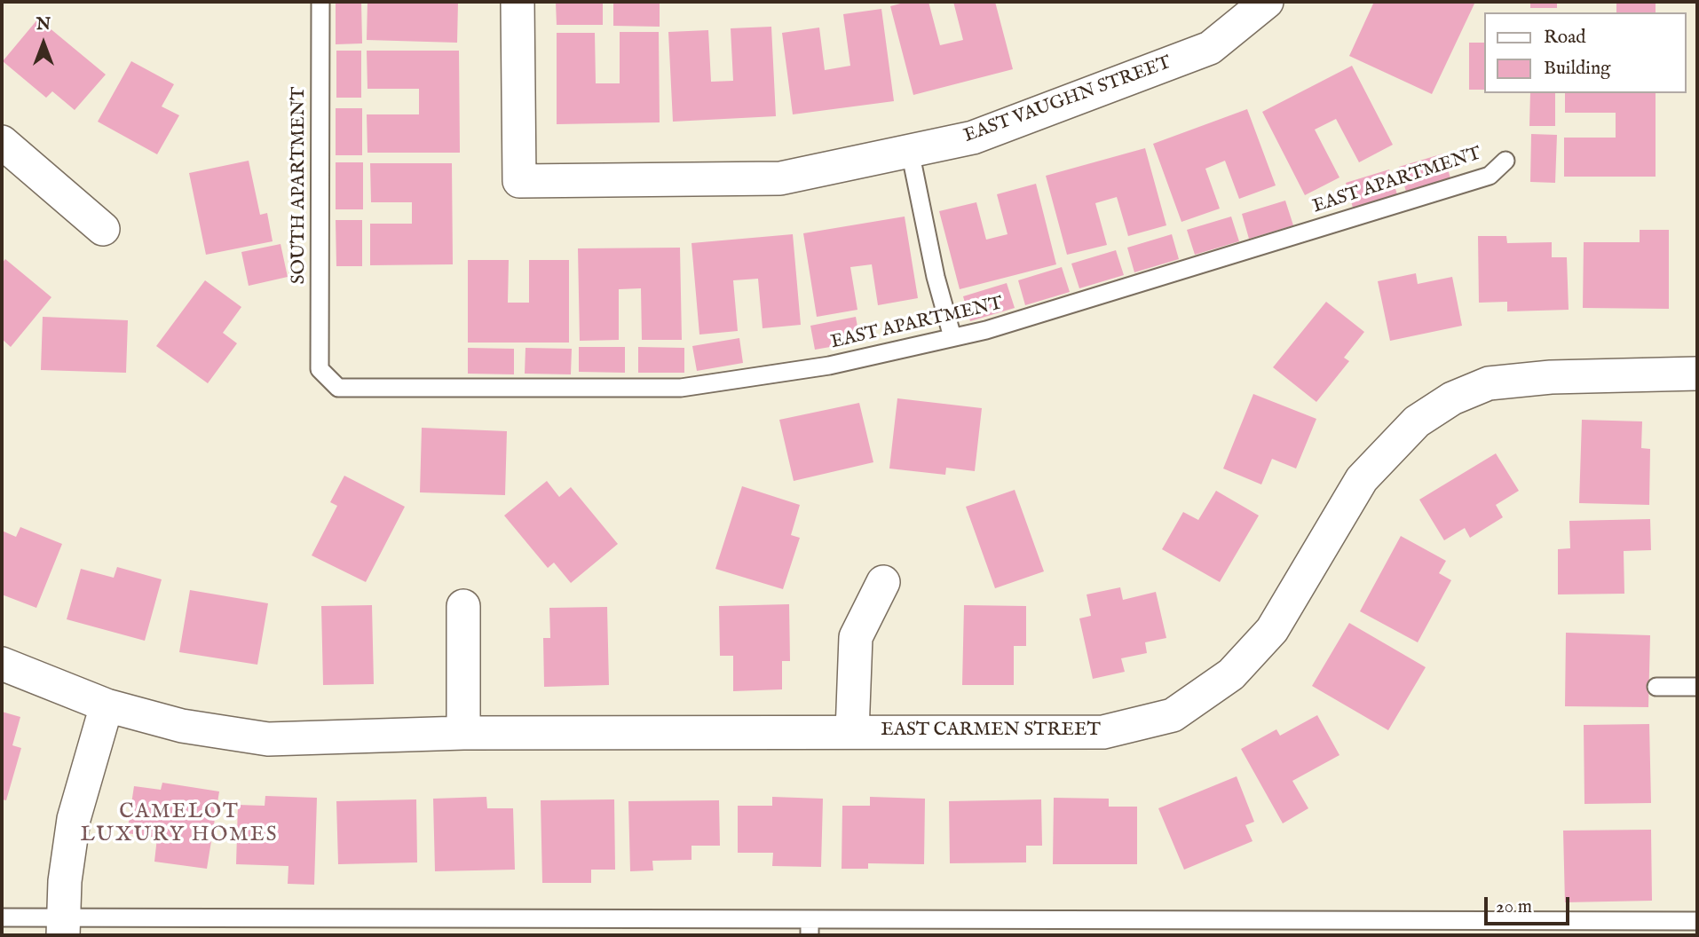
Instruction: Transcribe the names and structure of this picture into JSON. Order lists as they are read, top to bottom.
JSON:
{
  "streets": {
    "street": ["EAST VAUGHN STREET", "EAST CARMEN STREET"],
    "lane": ["EAST APARTMENT", "SOUTH APARTMENT"]
  },
  "crossings": [
    ["EAST APARTMENT", "SOUTH APARTMENT"]
  ],
  "districts": ["CAMELOT LUXURY HOMES"],
  "legend": ["Road", "Building"],
  "scale_bar": "20 m",
  "north": "top"
}
